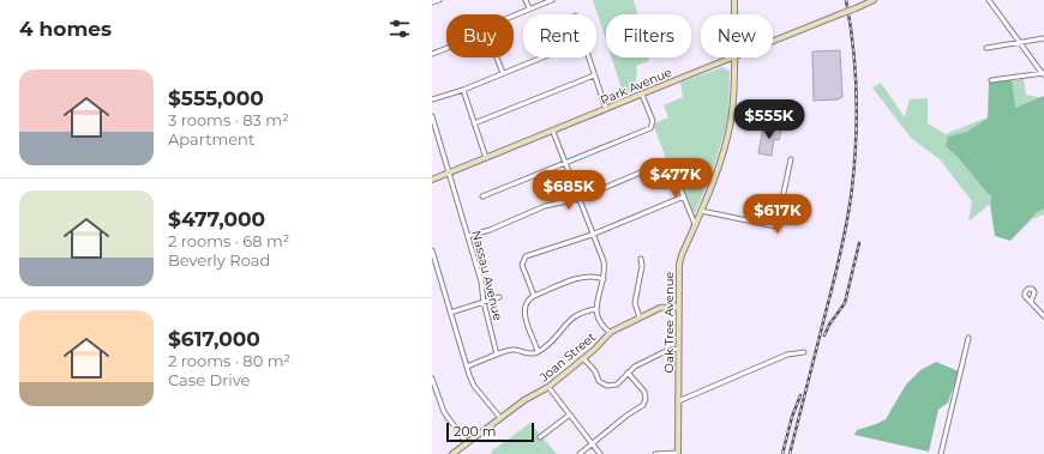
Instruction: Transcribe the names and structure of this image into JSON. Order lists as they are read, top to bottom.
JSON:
{
  "streets": {
    "street": [
      "Park Avenue",
      "Nassau Avenue",
      "Oak Tree Avenue",
      "Joan Street"
    ]
  },
  "crossings": [
    ["Park Avenue", "Nassau Avenue"],
    ["Park Avenue", "Oak Tree Avenue"],
    ["Oak Tree Avenue", "Joan Street"]
  ],
  "scale_bar": "200 m",
  "page": {
    "heading": "4 homes",
    "chip": [
      "Buy",
      "Rent",
      "Filters",
      "New"
    ],
    "list": [
      {
        "name": "$555,000",
        "note": "3 rooms · 83 m² · Apartment"
      },
      {
        "name": "$477,000",
        "note": "2 rooms · 68 m² · Beverly Road"
      },
      {
        "name": "$617,000",
        "note": "2 rooms · 80 m² · Case Drive"
      }
    ],
    "price": [
      "$555K",
      "$477K",
      "$685K",
      "$617K"
    ],
    "scale": "200 m"
  }
}
